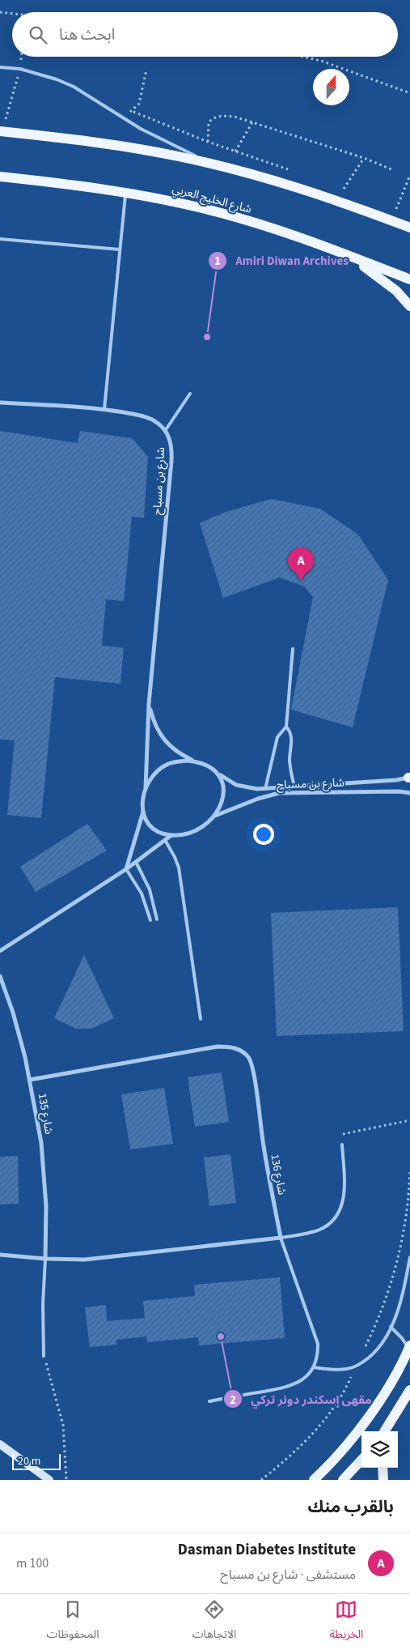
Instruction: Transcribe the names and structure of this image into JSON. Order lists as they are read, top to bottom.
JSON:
{
  "streets": {
    "main road": ["شارع الخليج العربي"],
    "street": ["شارع بن مسباح", "شارع 135", "شارع 136"]
  },
  "crossings": [
    ["شارع 135", "شارع 136"]
  ],
  "places": ["Amiri Diwan Archives", "مقهى إسكندر دونر تركي"],
  "scale_bar": "20 m",
  "north": "top",
  "page": {
    "search": "ابحث هنا",
    "pins": "A",
    "scale": "20 m",
    "heading": "بالقرب منك",
    "list": [
      {
        "mark": "A",
        "name": "Dasman Diabetes Institute",
        "note": "مستشفى · شارع بن مسباح",
        "value": "100 m"
      }
    ],
    "nav": ["الخريطة", "الاتجاهات", "المحفوظات"]
  }
}
